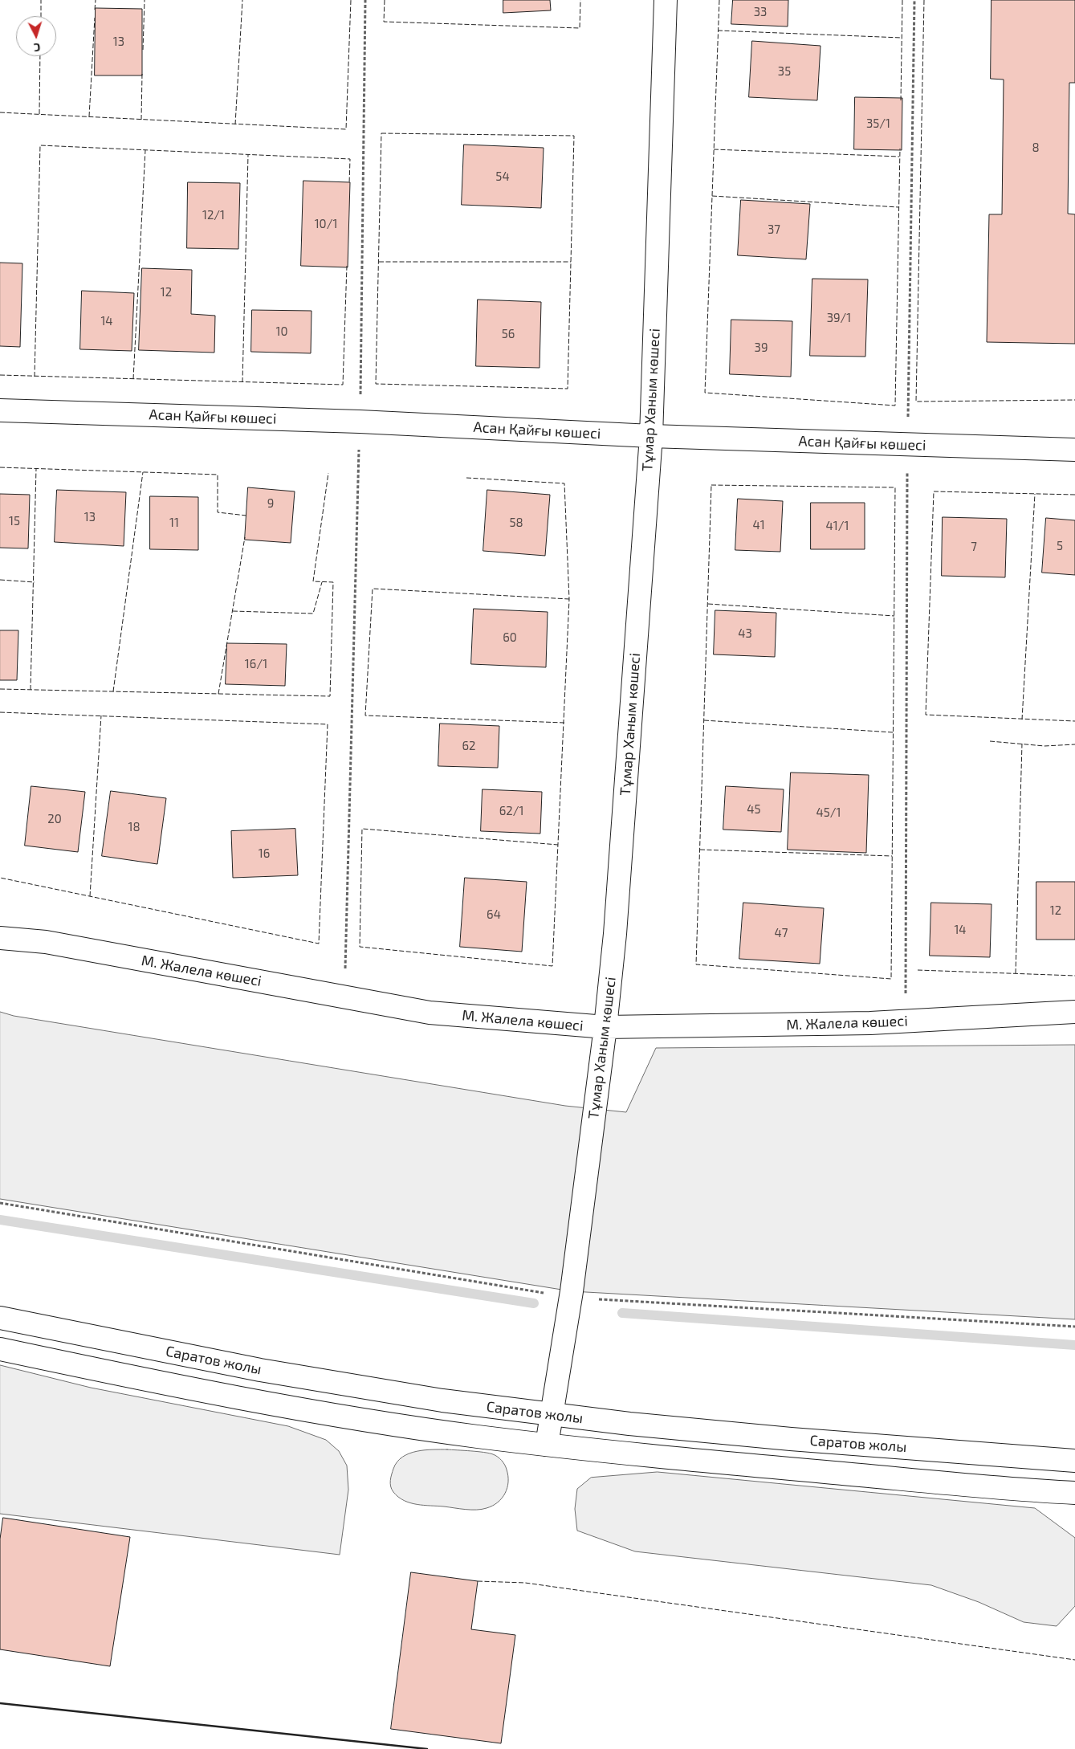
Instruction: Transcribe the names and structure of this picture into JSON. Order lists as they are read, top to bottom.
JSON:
{
  "streets": {
    "street": [
      "Тұмар Ханым көшесі",
      "Асан Қайғы көшесі",
      "М. Жалела көшесі",
      "Саратов жолы"
    ]
  },
  "crossings": [
    ["Тұмар Ханым көшесі", "Асан Қайғы көшесі"],
    ["Тұмар Ханым көшесі", "М. Жалела көшесі"],
    ["Тұмар Ханым көшесі", "Саратов жолы"]
  ],
  "house_numbers": [
    "33",
    "13",
    "35",
    "35/1",
    "8",
    "54",
    "12/1",
    "10/1",
    "37",
    "12",
    "39/1",
    "14",
    "10",
    "56",
    "39",
    "9",
    "13",
    "15",
    "11",
    "58",
    "41",
    "41/1",
    "5",
    "7",
    "43",
    "60",
    "16/1",
    "62",
    "45",
    "62/1",
    "45/1",
    "20",
    "18",
    "16",
    "12",
    "64",
    "14",
    "47"
  ],
  "north": "bottom"
}
